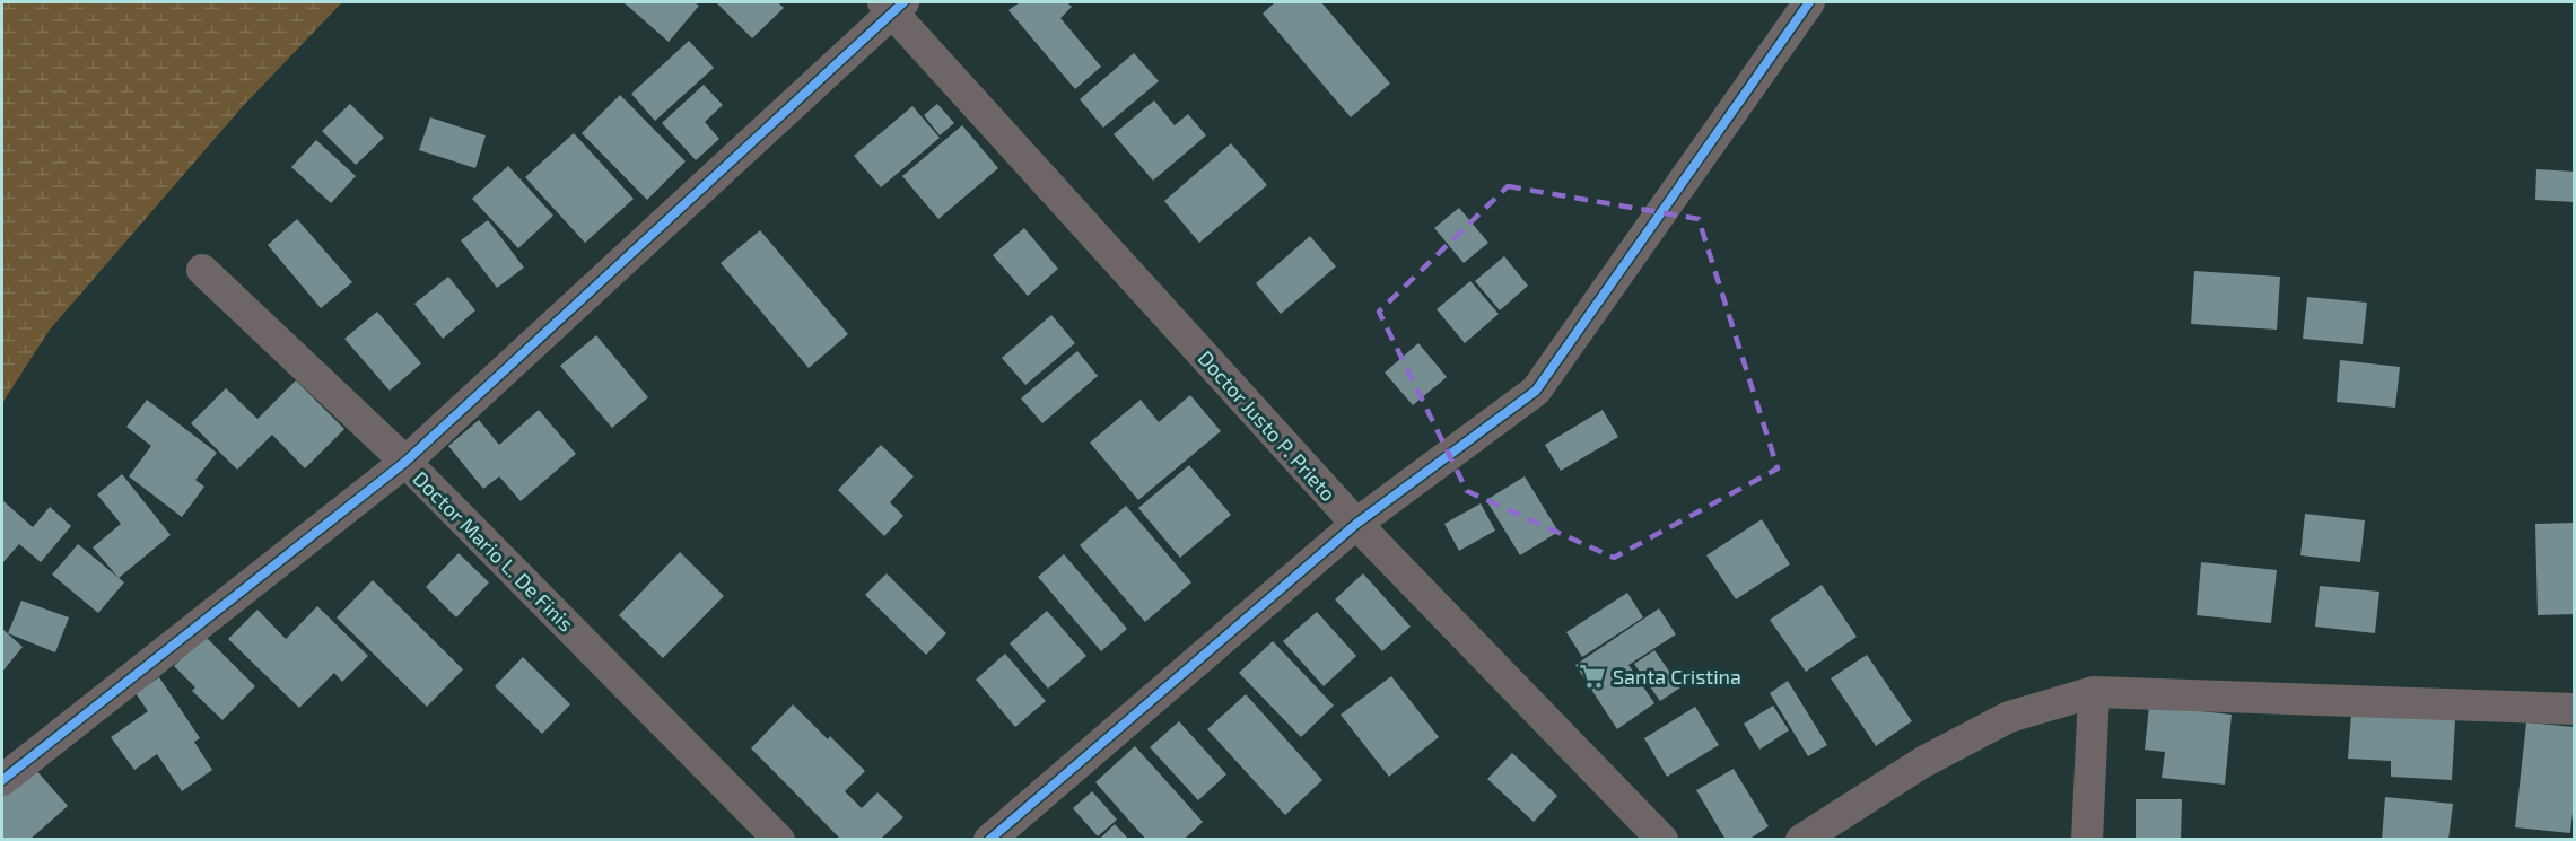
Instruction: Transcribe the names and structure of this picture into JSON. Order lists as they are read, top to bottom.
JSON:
{
  "streets": {
    "street": ["Doctor Justo P. Prieto", "Doctor Mario L. De Finis"]
  },
  "places": {
    "supermarket": ["Santa Cristina"]
  }
}
